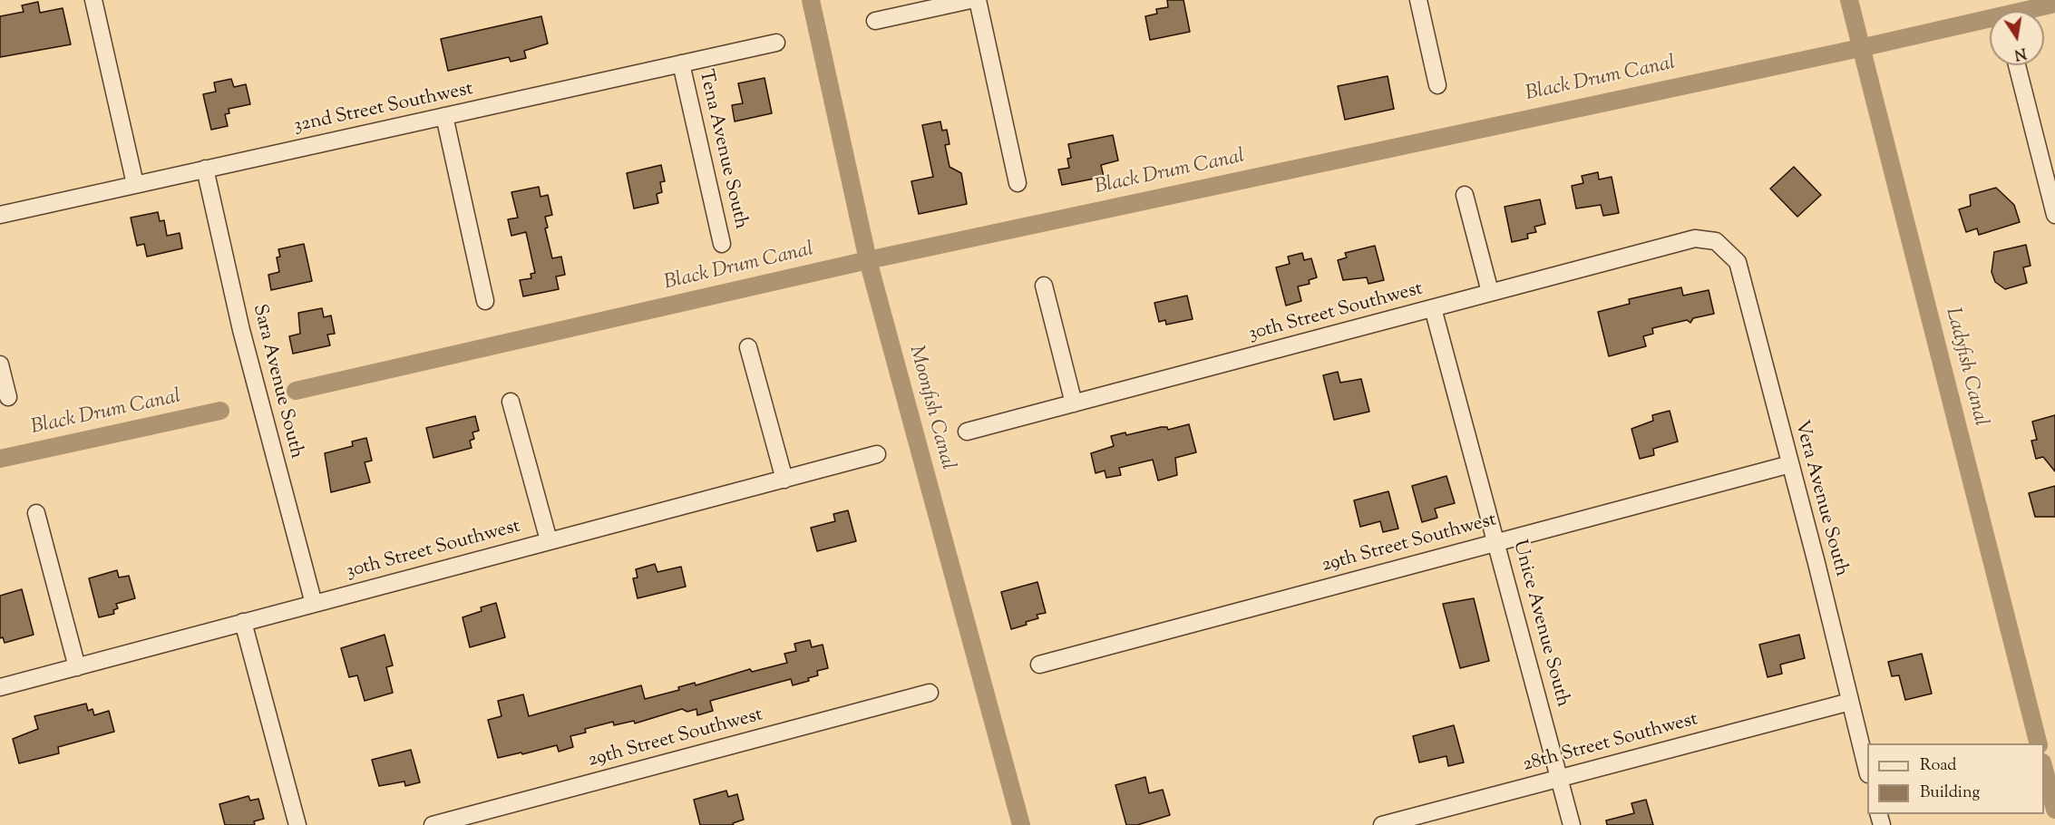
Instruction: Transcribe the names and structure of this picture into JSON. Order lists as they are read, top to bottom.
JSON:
{
  "streets": {
    "street": [
      "32nd Street Southwest",
      "Tena Avenue South",
      "30th Street Southwest",
      "Sara Avenue South",
      "Vera Avenue South",
      "29th Street Southwest",
      "Unice Avenue South",
      "28th Street Southwest"
    ]
  },
  "crossings": [
    ["32nd Street Southwest", "Tena Avenue South"],
    ["32nd Street Southwest", "Sara Avenue South"],
    ["30th Street Southwest", "Sara Avenue South"],
    ["30th Street Southwest", "Vera Avenue South"],
    ["30th Street Southwest", "Unice Avenue South"],
    ["Vera Avenue South", "29th Street Southwest"],
    ["Vera Avenue South", "28th Street Southwest"],
    ["29th Street Southwest", "Unice Avenue South"],
    ["Unice Avenue South", "28th Street Southwest"]
  ],
  "water": ["Black Drum Canal", "Ladyfish Canal", "Moonfish Canal"],
  "legend": ["Road", "Building"],
  "north": "bottom"
}
